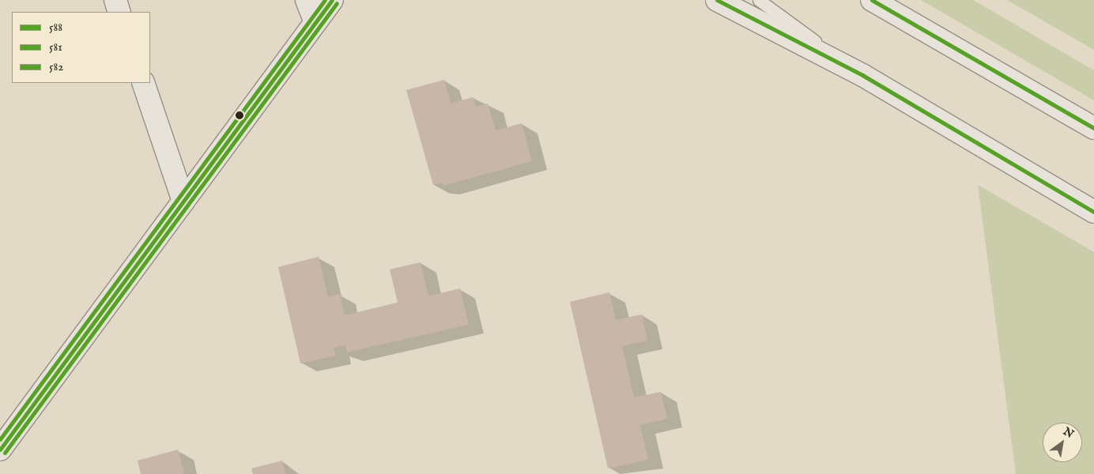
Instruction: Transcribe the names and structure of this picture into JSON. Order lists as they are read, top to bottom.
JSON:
{
  "lines": ["transit line 588", "transit line 582", "transit line 581"],
  "legend": ["588", "581", "582"],
  "north": "top right"
}
